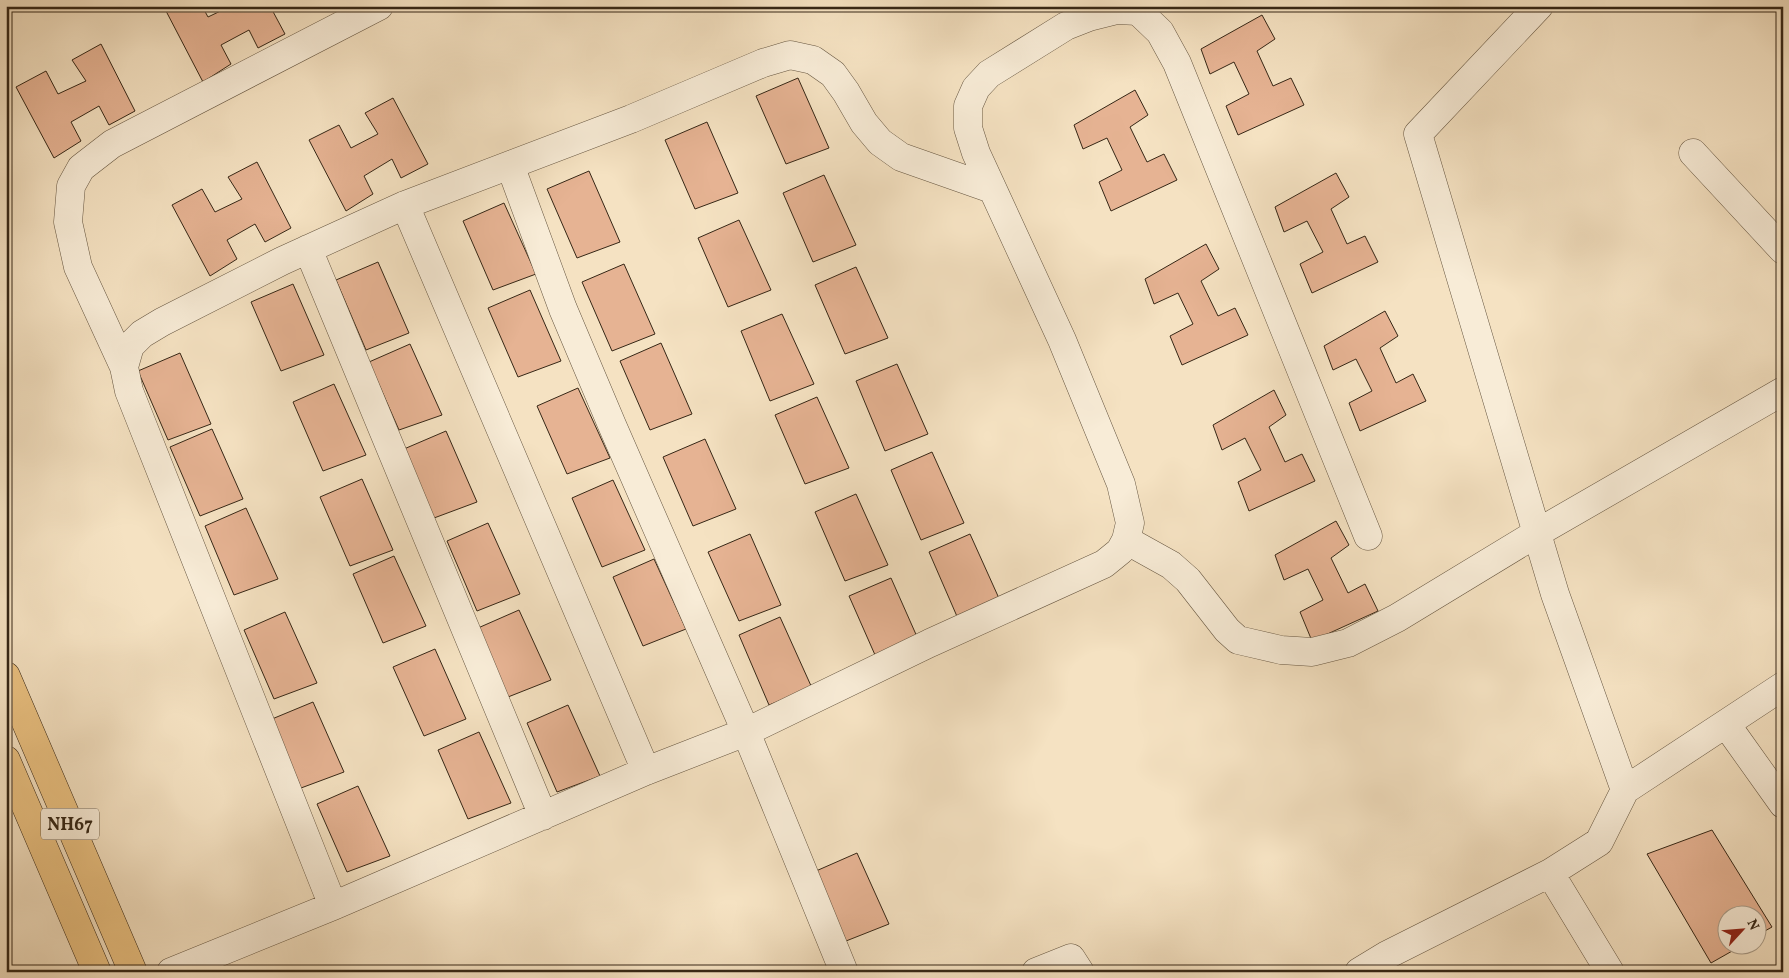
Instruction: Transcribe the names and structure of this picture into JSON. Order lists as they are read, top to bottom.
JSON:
{
  "streets": {
    "highway": ["NH67"]
  },
  "north": "top right"
}
